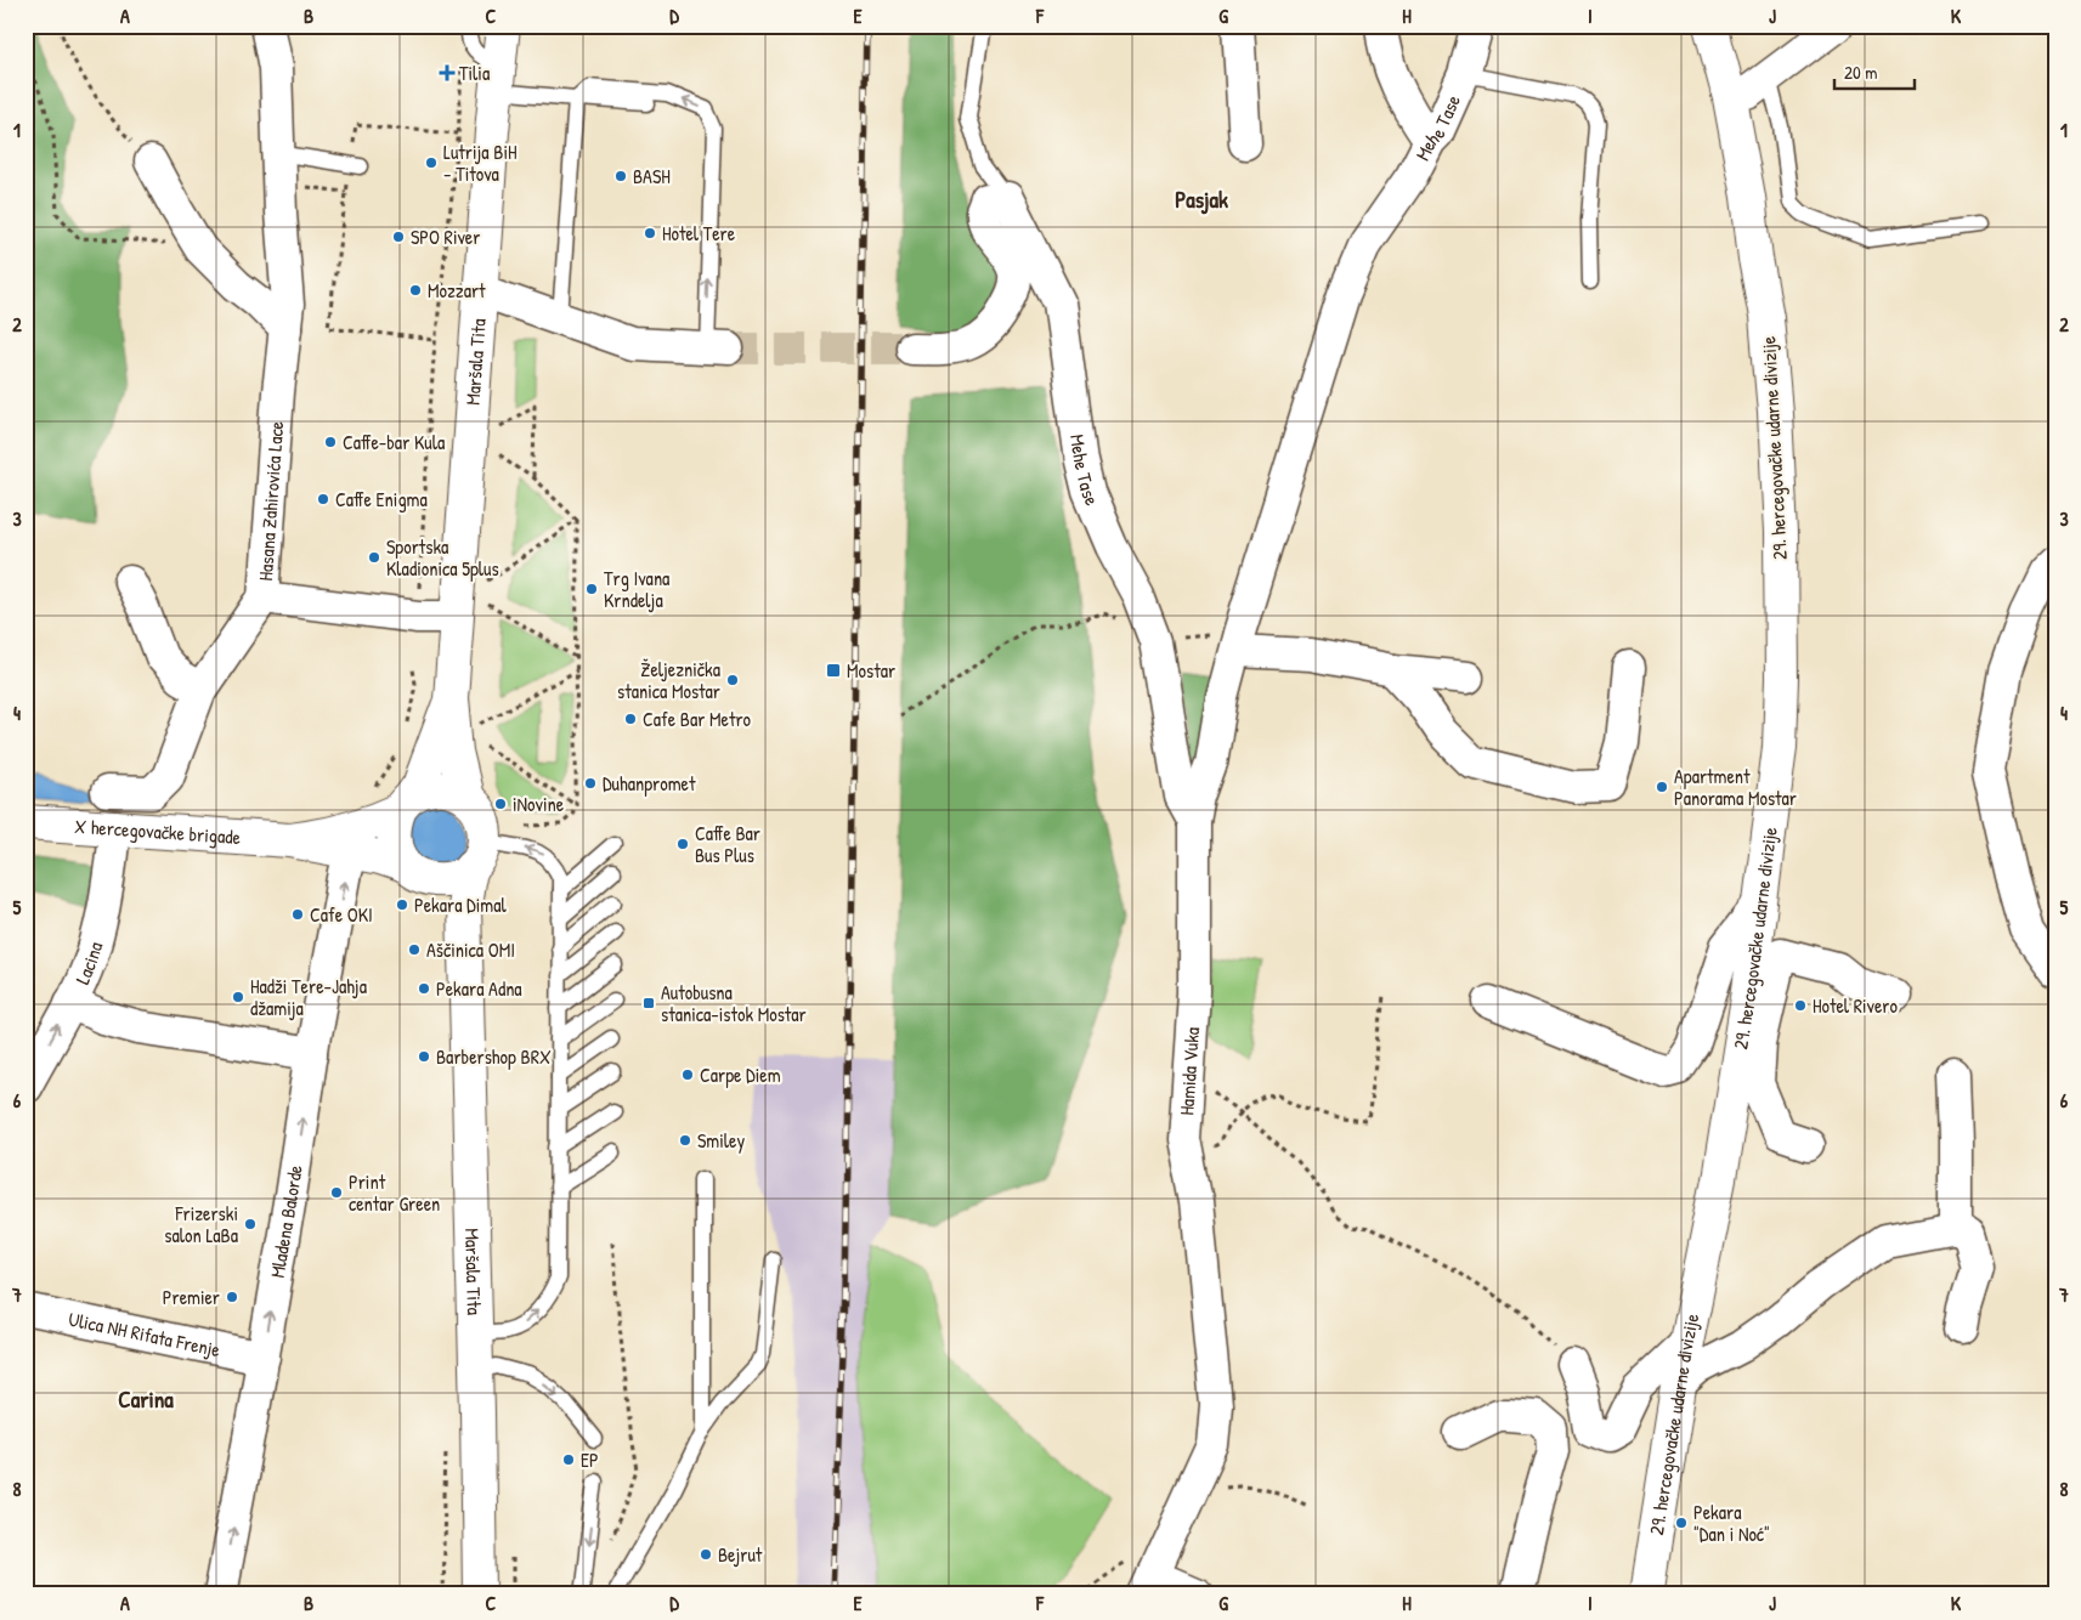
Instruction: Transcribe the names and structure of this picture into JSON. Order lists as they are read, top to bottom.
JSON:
{
  "streets": {
    "street": [
      "Mehe Tase",
      "Maršala Tita",
      "29. hercegovačke udarne divizije",
      "Hasana Zahirovića Lace",
      "X hercegovačke brigade",
      "Lacina",
      "Hamida Vuka",
      "Mladena Balorde",
      "Ulica NH Rifata Frenje"
    ]
  },
  "crossings": [
    ["Mehe Tase", "Hamida Vuka"],
    ["Maršala Tita", "X hercegovačke brigade"],
    ["X hercegovačke brigade", "Lacina"],
    ["X hercegovačke brigade", "Mladena Balorde"],
    ["Mladena Balorde", "Ulica NH Rifata Frenje"]
  ],
  "one_way": ["Mladena Balorde"],
  "districts": ["Pasjak", "Carina"],
  "places": {
    "health": ["Tilia"],
    "other": [
      "Lutrija BiH - Titova",
      "BASH",
      "Hotel Tere",
      "SPO River",
      "Mozzart",
      "Caffe-bar Kula",
      "Caffe Enigma",
      "Sportska Kladionica 5plus",
      "Trg Ivana Krndelja",
      "Željeznička stanica Mostar",
      "Cafe Bar Metro",
      "Duhanpromet",
      "Apartment Panorama Mostar",
      "iNovine",
      "Caffe Bar Bus Plus",
      "Pekara Dimal",
      "Cafe OKI",
      "Aščinica OMI",
      "Pekara Adna",
      "Hadži Tere-Jahja džamija",
      "Hotel Rivero",
      "Barbershop BRX",
      "Carpe Diem",
      "Smiley",
      "Print centar Green",
      "Frizerski salon LaBa",
      "Premier",
      "EP",
      "Pekara \"Dan i Noć\"",
      "Bejrut"
    ],
    "transit": ["Mostar", "Autobusna stanica-istok Mostar"]
  },
  "scale_bar": "20 m",
  "grid": {
    "columns": [
      "A",
      "B",
      "C",
      "D",
      "E",
      "F",
      "G",
      "H",
      "I",
      "J",
      "K"
    ],
    "rows": [
      "1",
      "2",
      "3",
      "4",
      "5",
      "6",
      "7",
      "8"
    ]
  }
}
